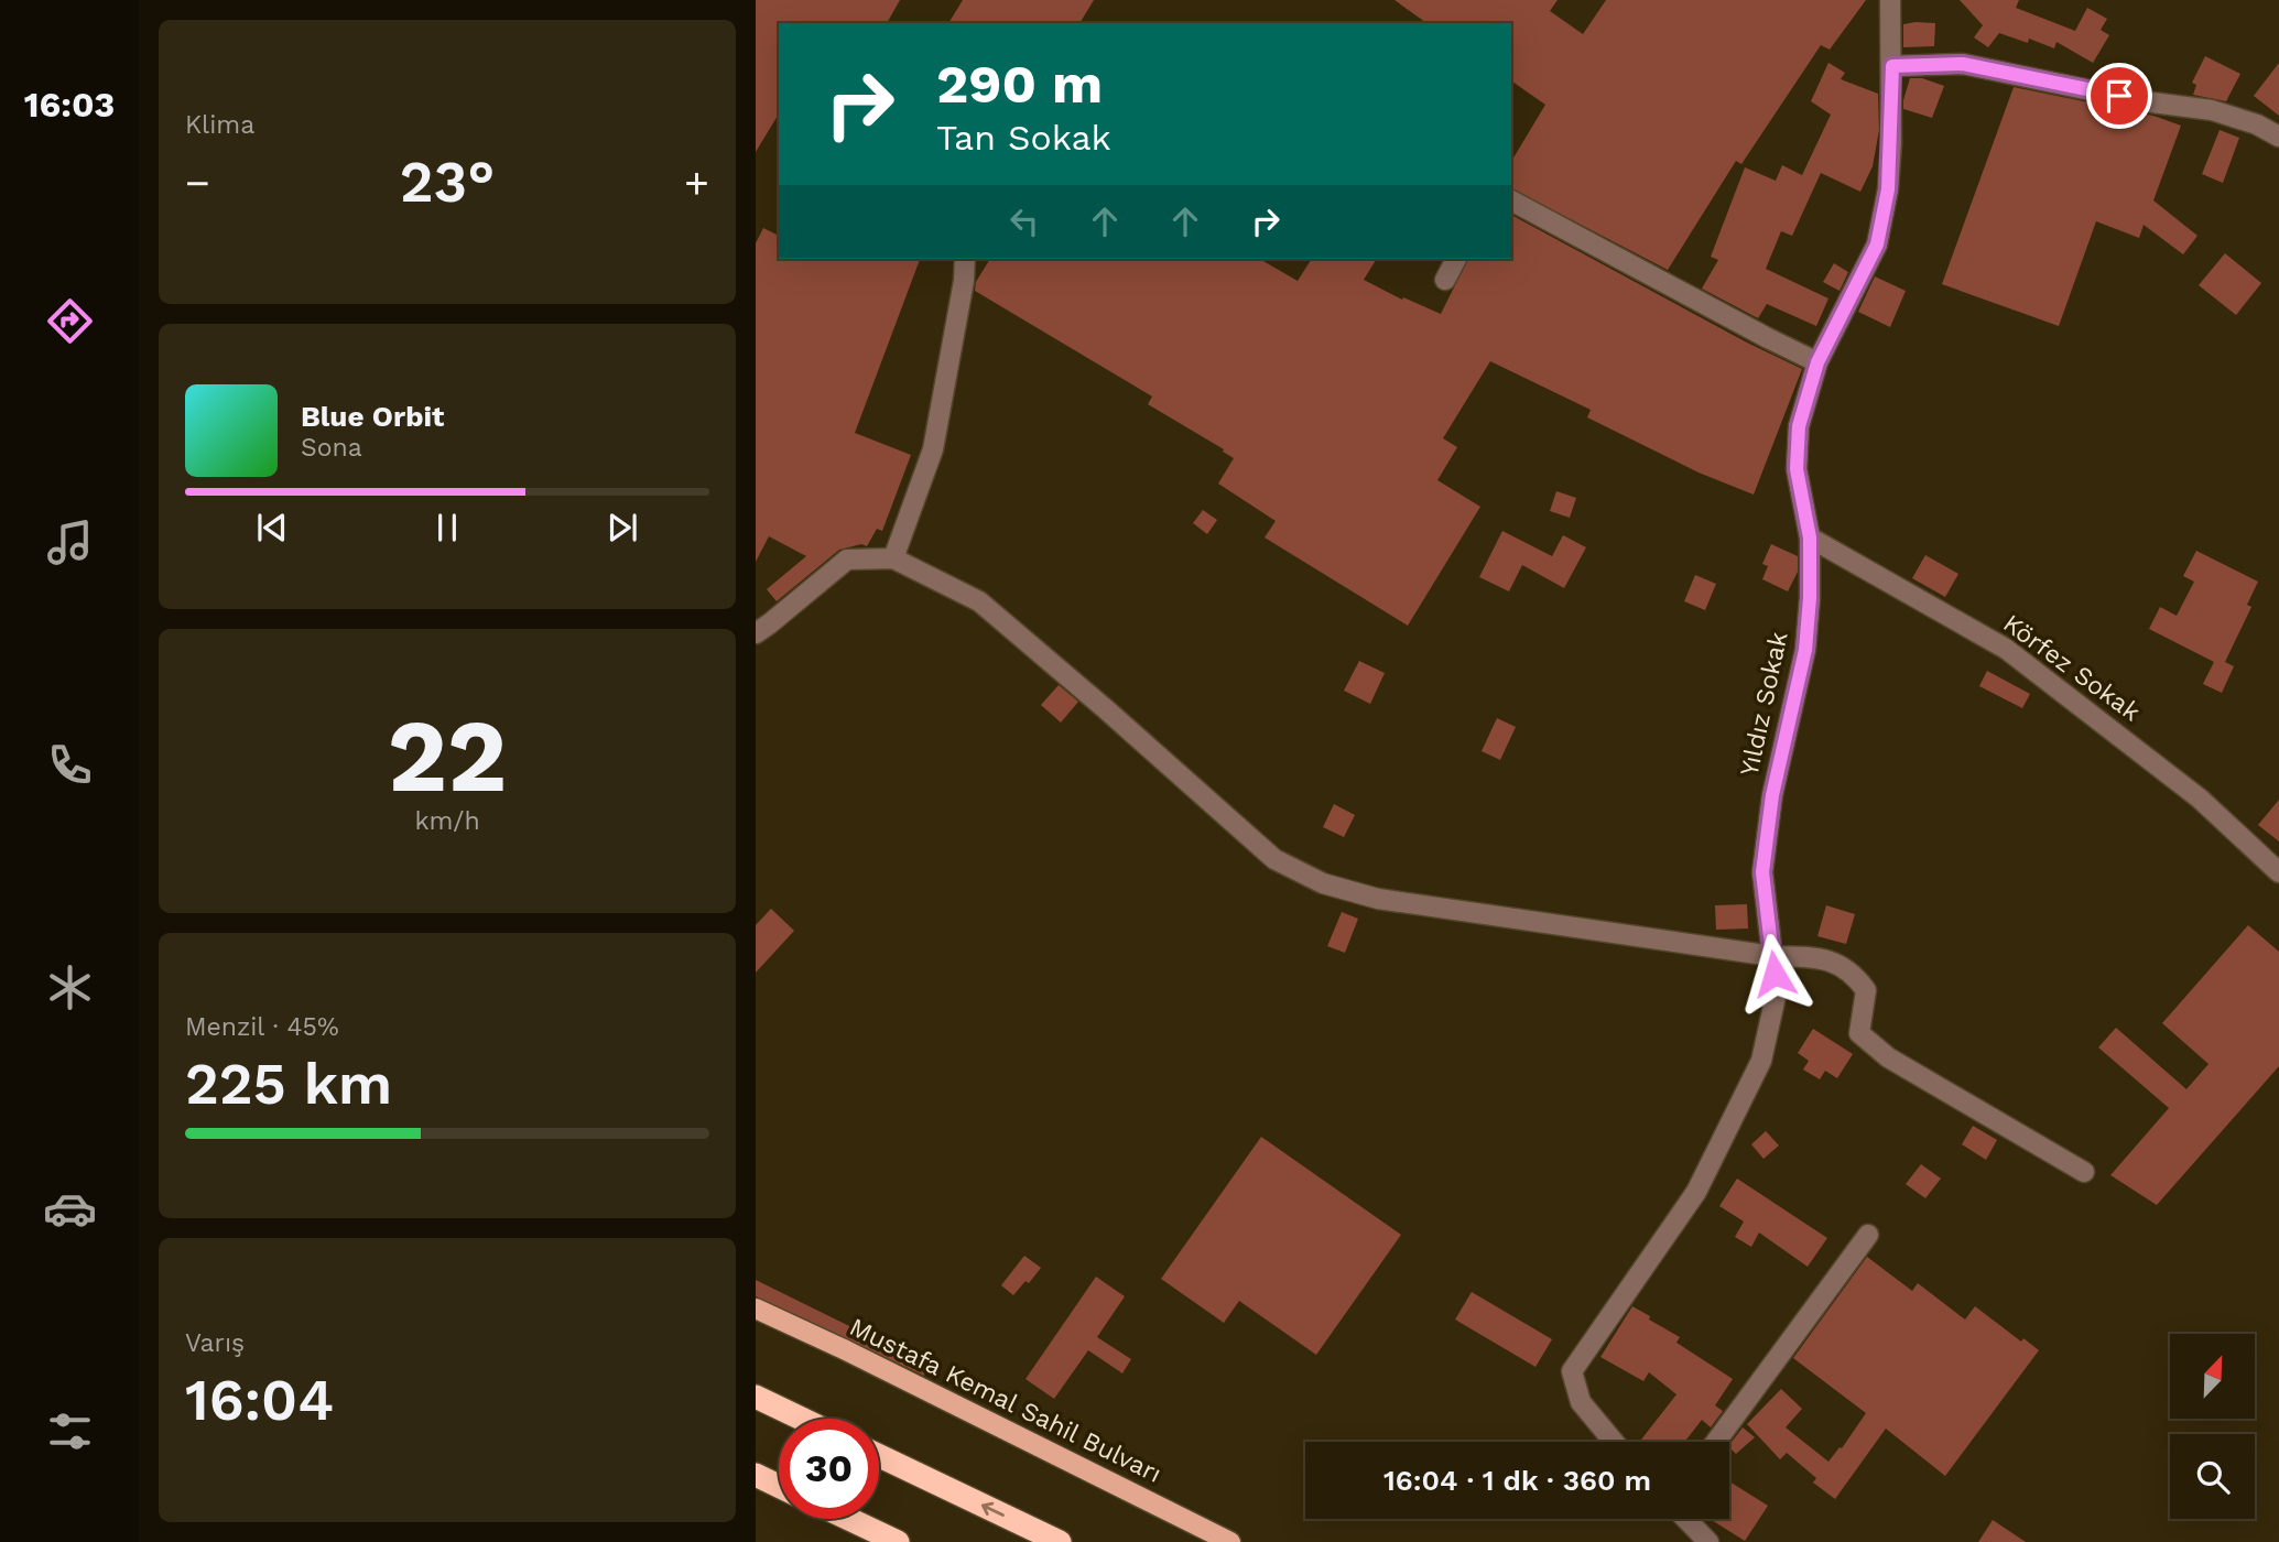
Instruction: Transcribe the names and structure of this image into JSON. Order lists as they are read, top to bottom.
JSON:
{
  "streets": {
    "main road": ["Mustafa Kemal Sahil Bulvarı"],
    "street": ["Körfez Sokak", "Yıldız Sokak"]
  },
  "crossings": [
    ["Körfez Sokak", "Yıldız Sokak"]
  ],
  "north": "top right",
  "page": {
    "tabs": "16:03",
    "tile": [
      "Klima",
      ["22", "km/h"],
      ["Menzil · 45%", "225 km"],
      ["Varış", "16:04"]
    ],
    "turn": ["290 m", "Tan Sokak"],
    "heat": ["−", "23°", "+"],
    "song": ["Blue Orbit", "Sona"],
    "limit": "30",
    "trip": "16:04 · 1 dk · 360 m"
  }
}
